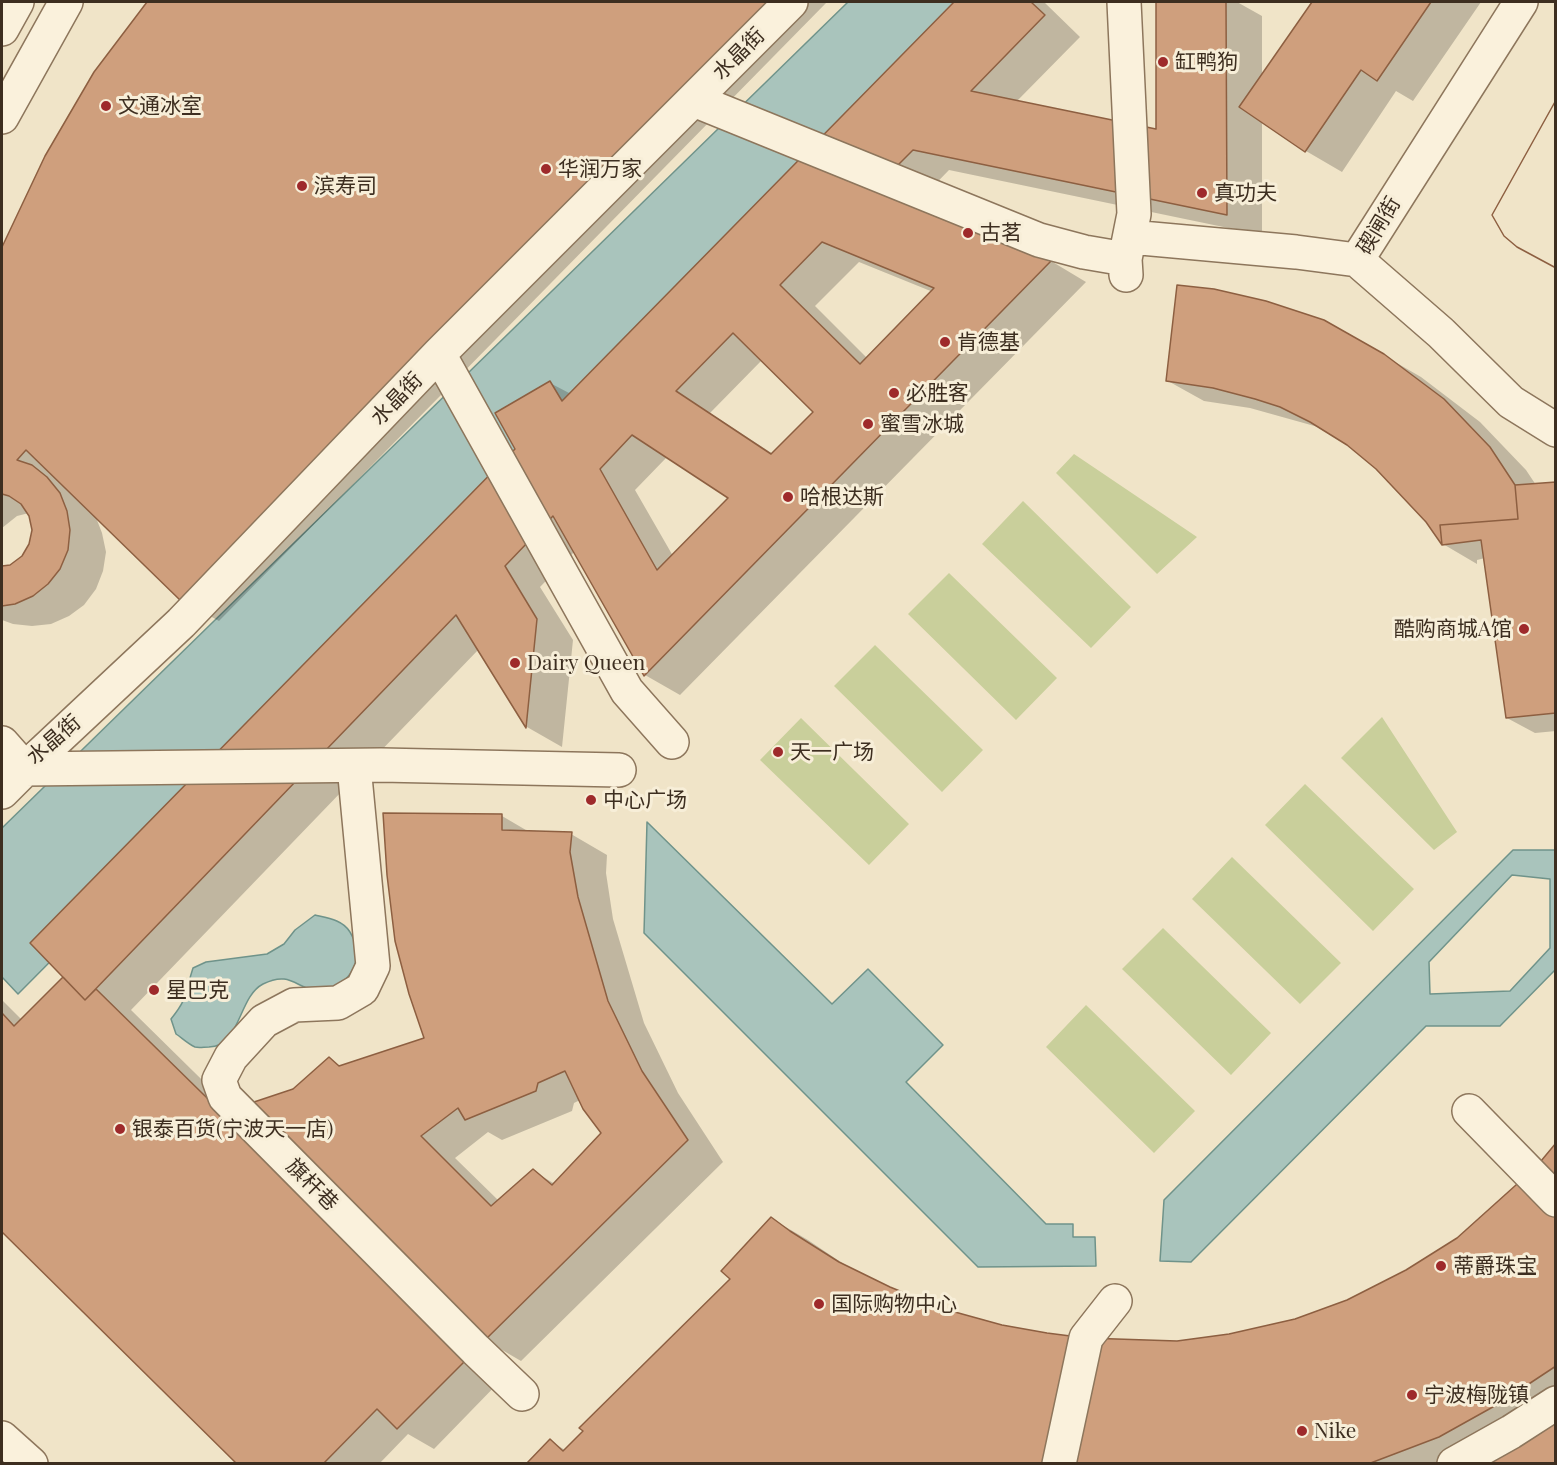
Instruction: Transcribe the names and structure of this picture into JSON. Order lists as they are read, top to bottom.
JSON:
{
  "streets": {
    "street": ["水晶街", "碶闸街", "旗杆巷"]
  },
  "places": [
    "缸鸭狗",
    "文通冰室",
    "华润万家",
    "滨寿司",
    "真功夫",
    "古茗",
    "肯德基",
    "必胜客",
    "蜜雪冰城",
    "哈根达斯",
    "酷购商城A馆",
    "Dairy Queen",
    "天一广场",
    "中心广场",
    "星巴克",
    "银泰百货(宁波天一店)",
    "蒂爵珠宝",
    "国际购物中心",
    "宁波梅陇镇",
    "Nike"
  ]
}
